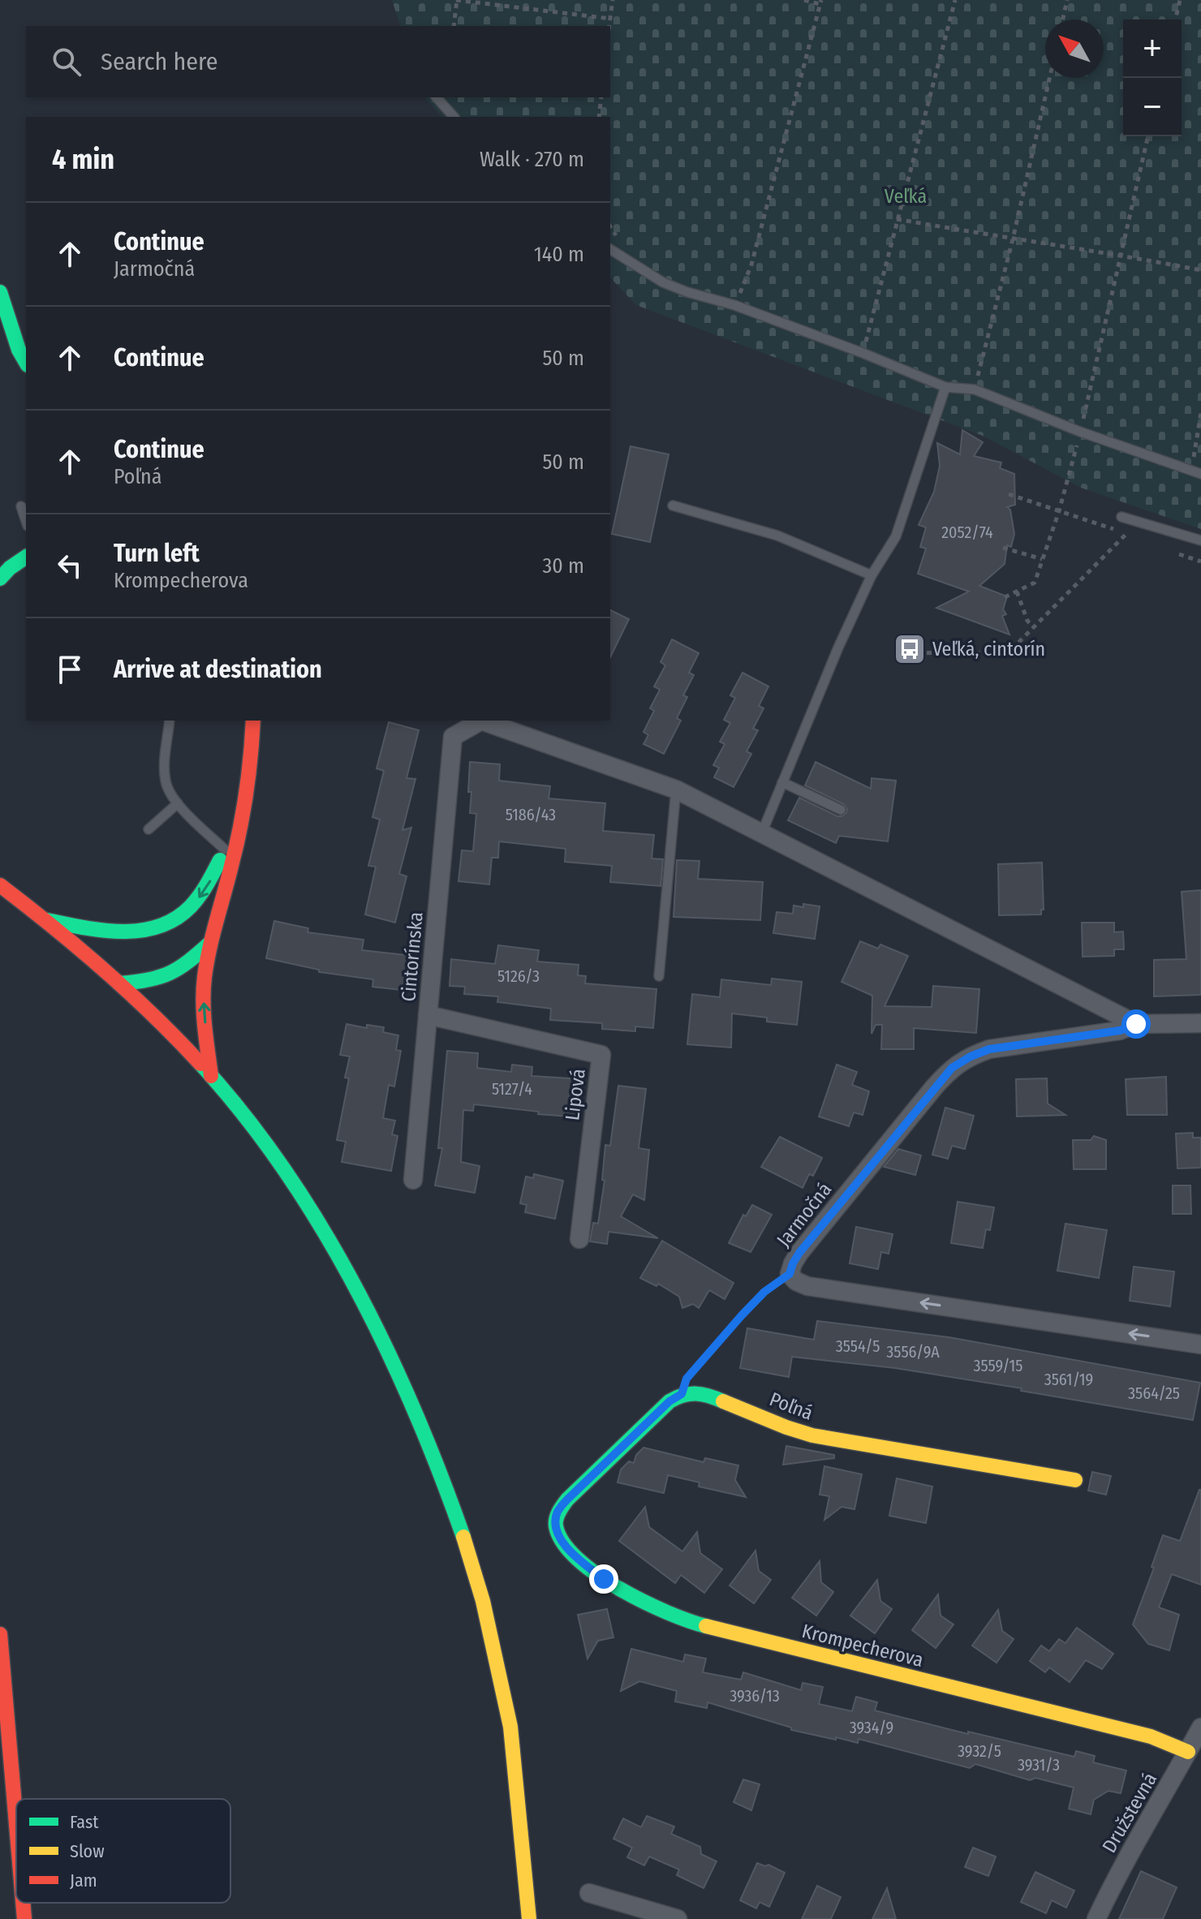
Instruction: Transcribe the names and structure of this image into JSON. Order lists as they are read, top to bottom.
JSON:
{
  "streets": {
    "main road": ["Poľná", "Krompecherova"],
    "street": [
      "Cintorínska",
      "Lipová",
      "Jarmočná",
      "Družstevná"
    ]
  },
  "crossings": [
    ["Cintorínska", "Lipová"],
    ["Cintorínska", "Jarmočná"],
    ["Poľná", "Krompecherova"],
    ["Krompecherova", "Družstevná"]
  ],
  "parks": ["Veľká"],
  "places": {
    "bus stop": ["Veľká, cintorín"]
  },
  "house_numbers": [
    "2052/74",
    "5186/43",
    "5126/3",
    "5127/4",
    "3554/5",
    "3556/9A",
    "3559/15",
    "3561/19",
    "3564/25",
    "3936/13",
    "3934/9",
    "3932/5",
    "3931/3"
  ],
  "legend": ["Fast", "Slow", "Jam"],
  "north": "top left",
  "page": {
    "map_buttons": ["+", "−"],
    "search": "Search here",
    "heading": ["4 min", "Walk · 270 m"],
    "list": [
      ["Continue", "Jarmočná", "140 m"],
      ["Continue", "50 m"],
      ["Continue", "Poľná", "50 m"],
      ["Turn left", "Krompecherova", "30 m"],
      "Arrive at destination"
    ]
  }
}
